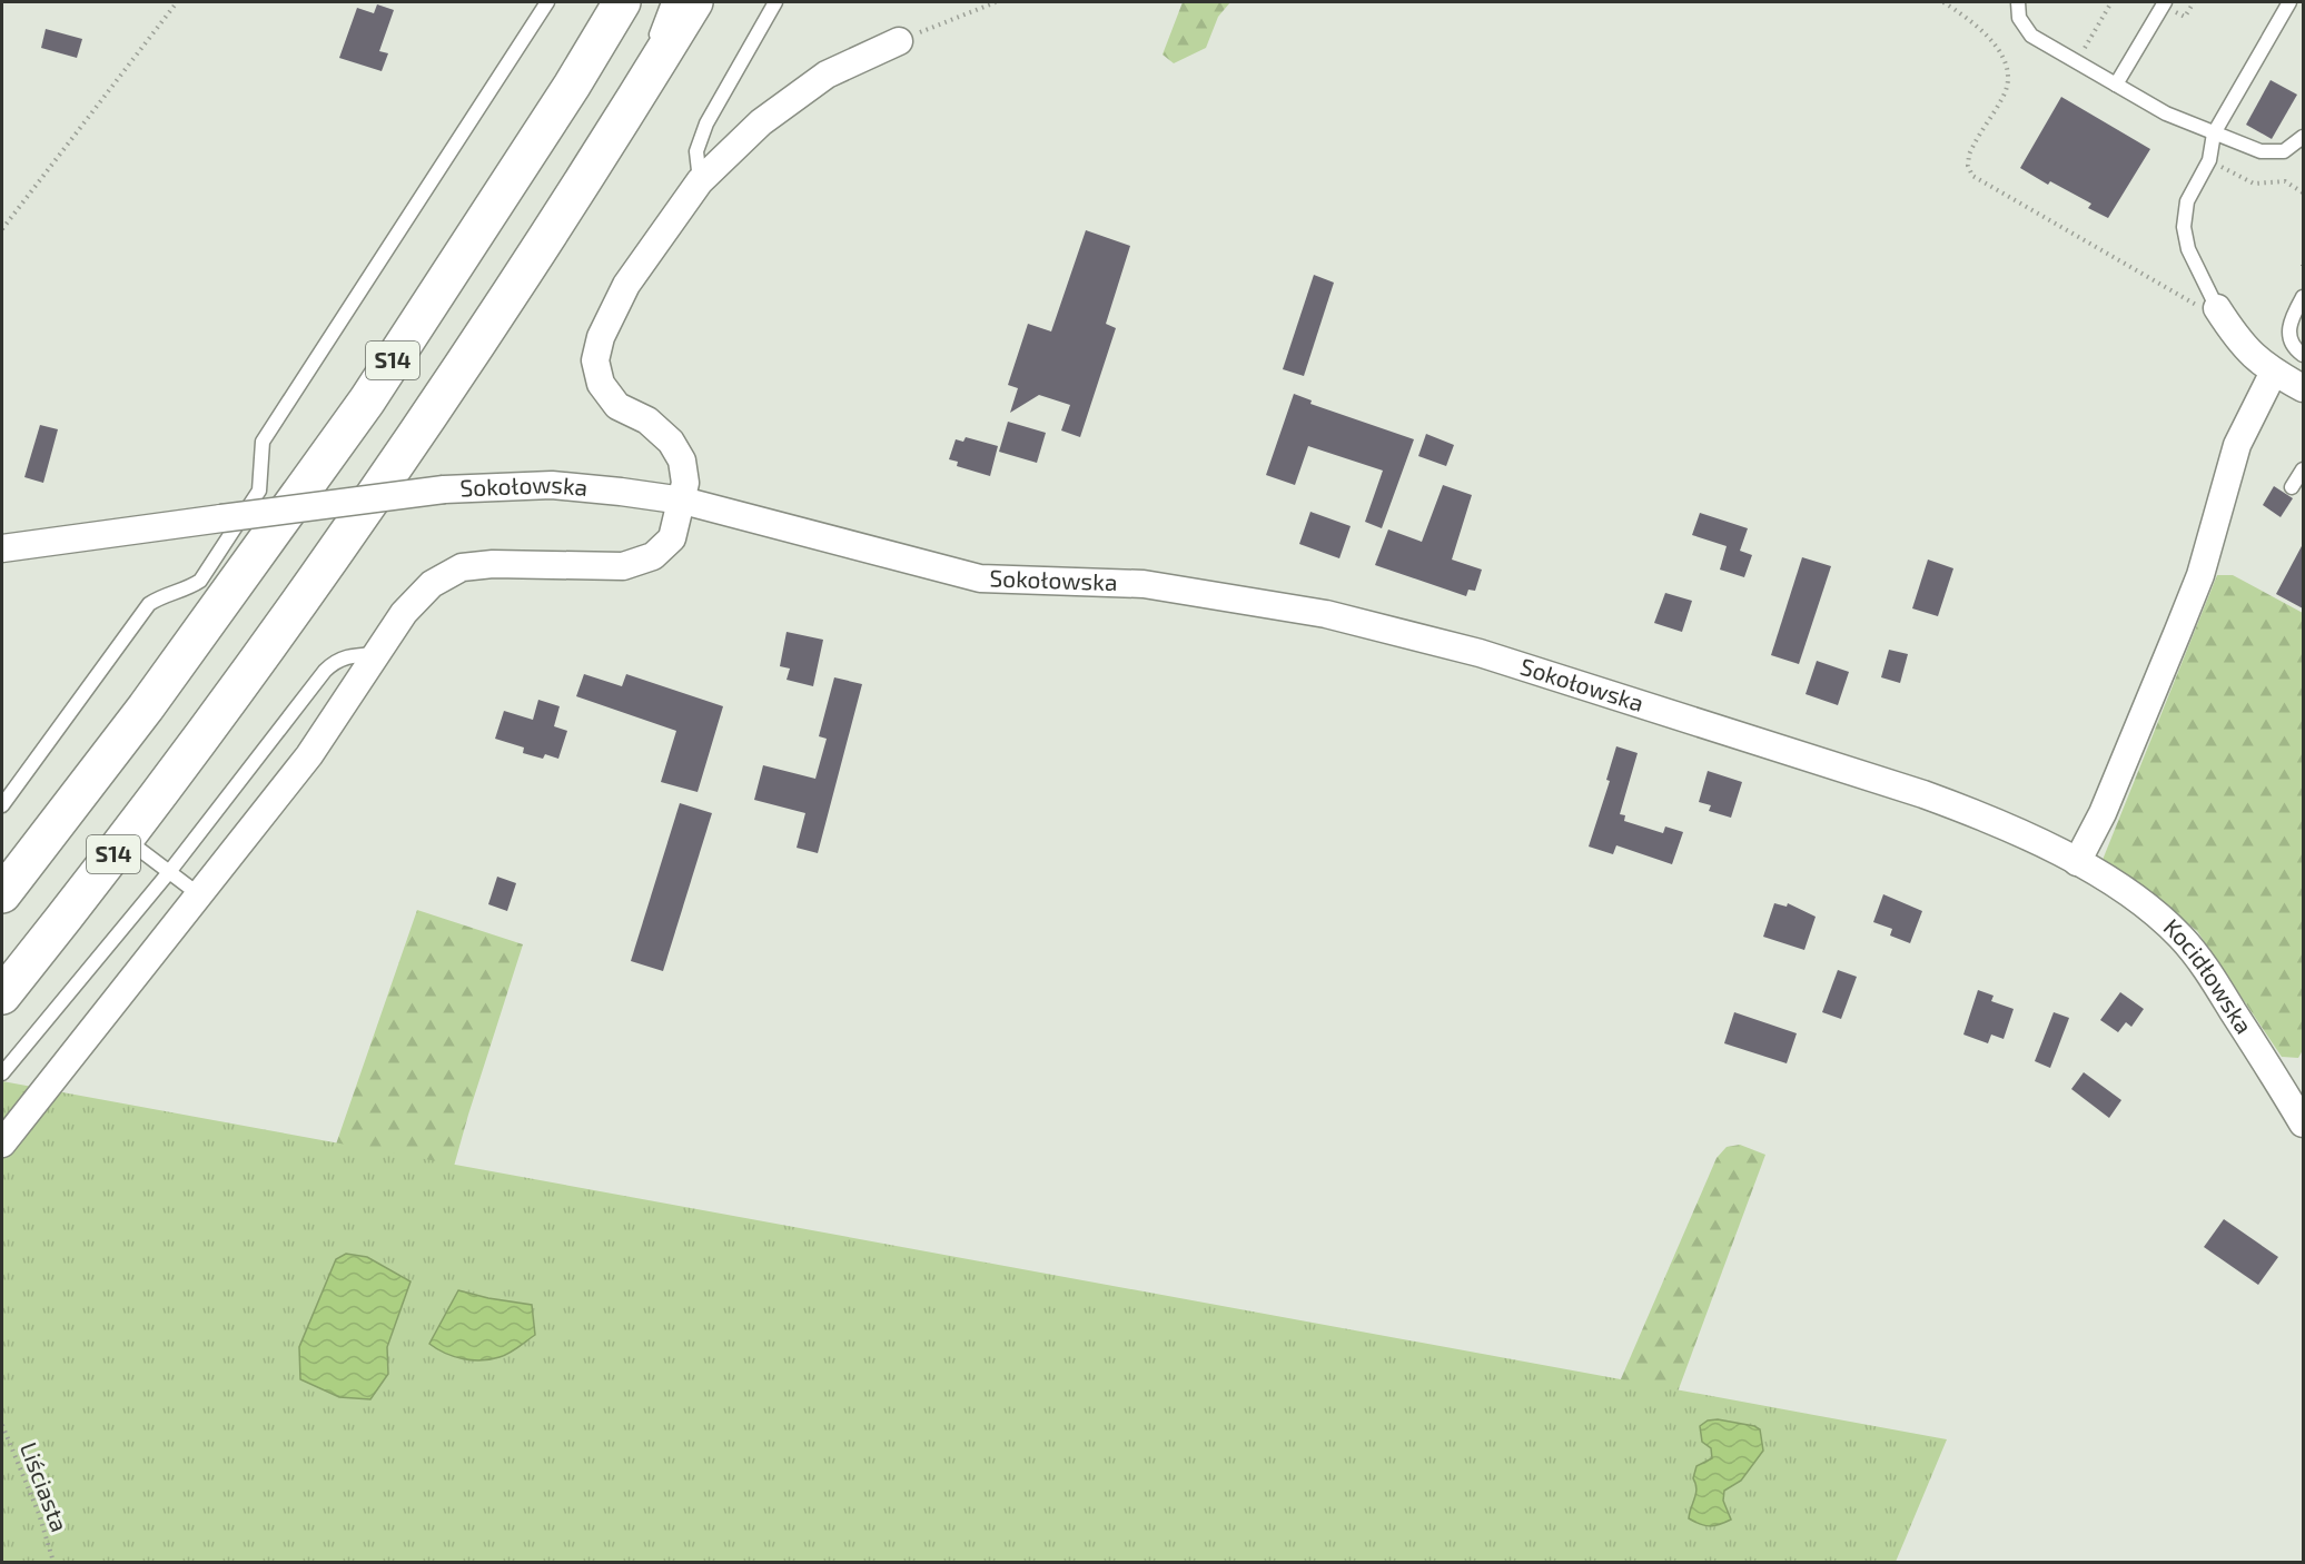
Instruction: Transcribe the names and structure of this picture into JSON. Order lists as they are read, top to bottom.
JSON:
{
  "streets": {
    "highway": ["S14"],
    "street": ["Sokołowska", "Kocidłowska"],
    "path": ["Liściasta"]
  },
  "crossings": [
    ["Sokołowska", "Kocidłowska"]
  ]
}
